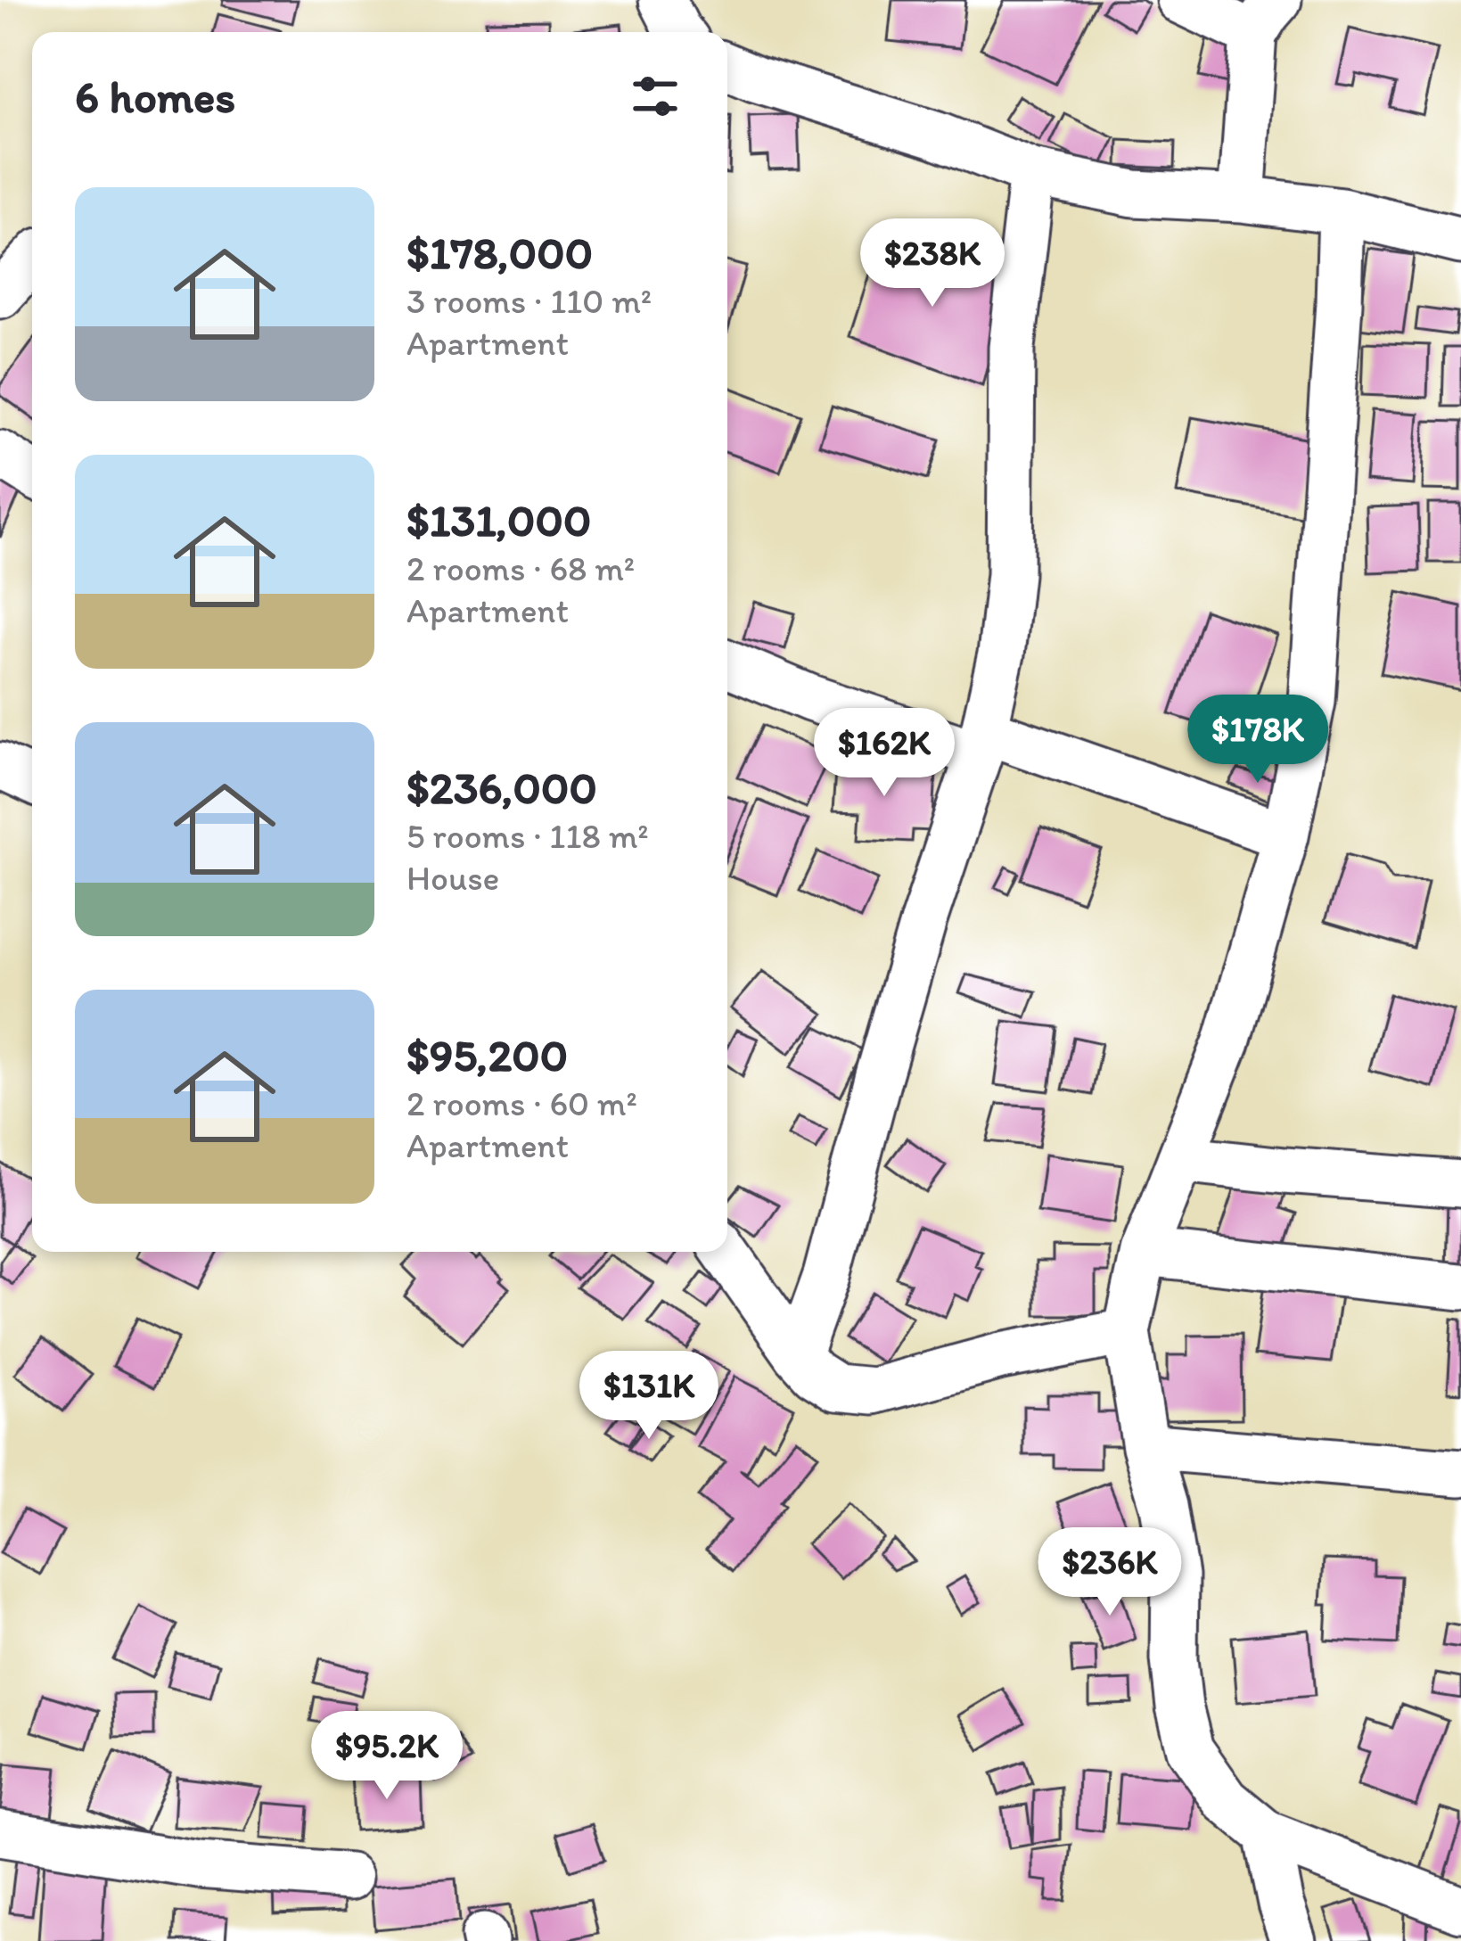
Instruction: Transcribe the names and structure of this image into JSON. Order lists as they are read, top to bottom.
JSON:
{
  "page": {
    "heading": "6 homes",
    "list": [
      {
        "name": "$178,000",
        "note": "3 rooms · 110 m² · Apartment"
      },
      {
        "name": "$131,000",
        "note": "2 rooms · 68 m² · Apartment"
      },
      {
        "name": "$236,000",
        "note": "5 rooms · 118 m² · House"
      },
      {
        "name": "$95,200",
        "note": "2 rooms · 60 m² · Apartment"
      }
    ],
    "price": [
      "$238K",
      "$178K",
      "$162K",
      "$131K",
      "$236K",
      "$95.2K"
    ]
  }
}
